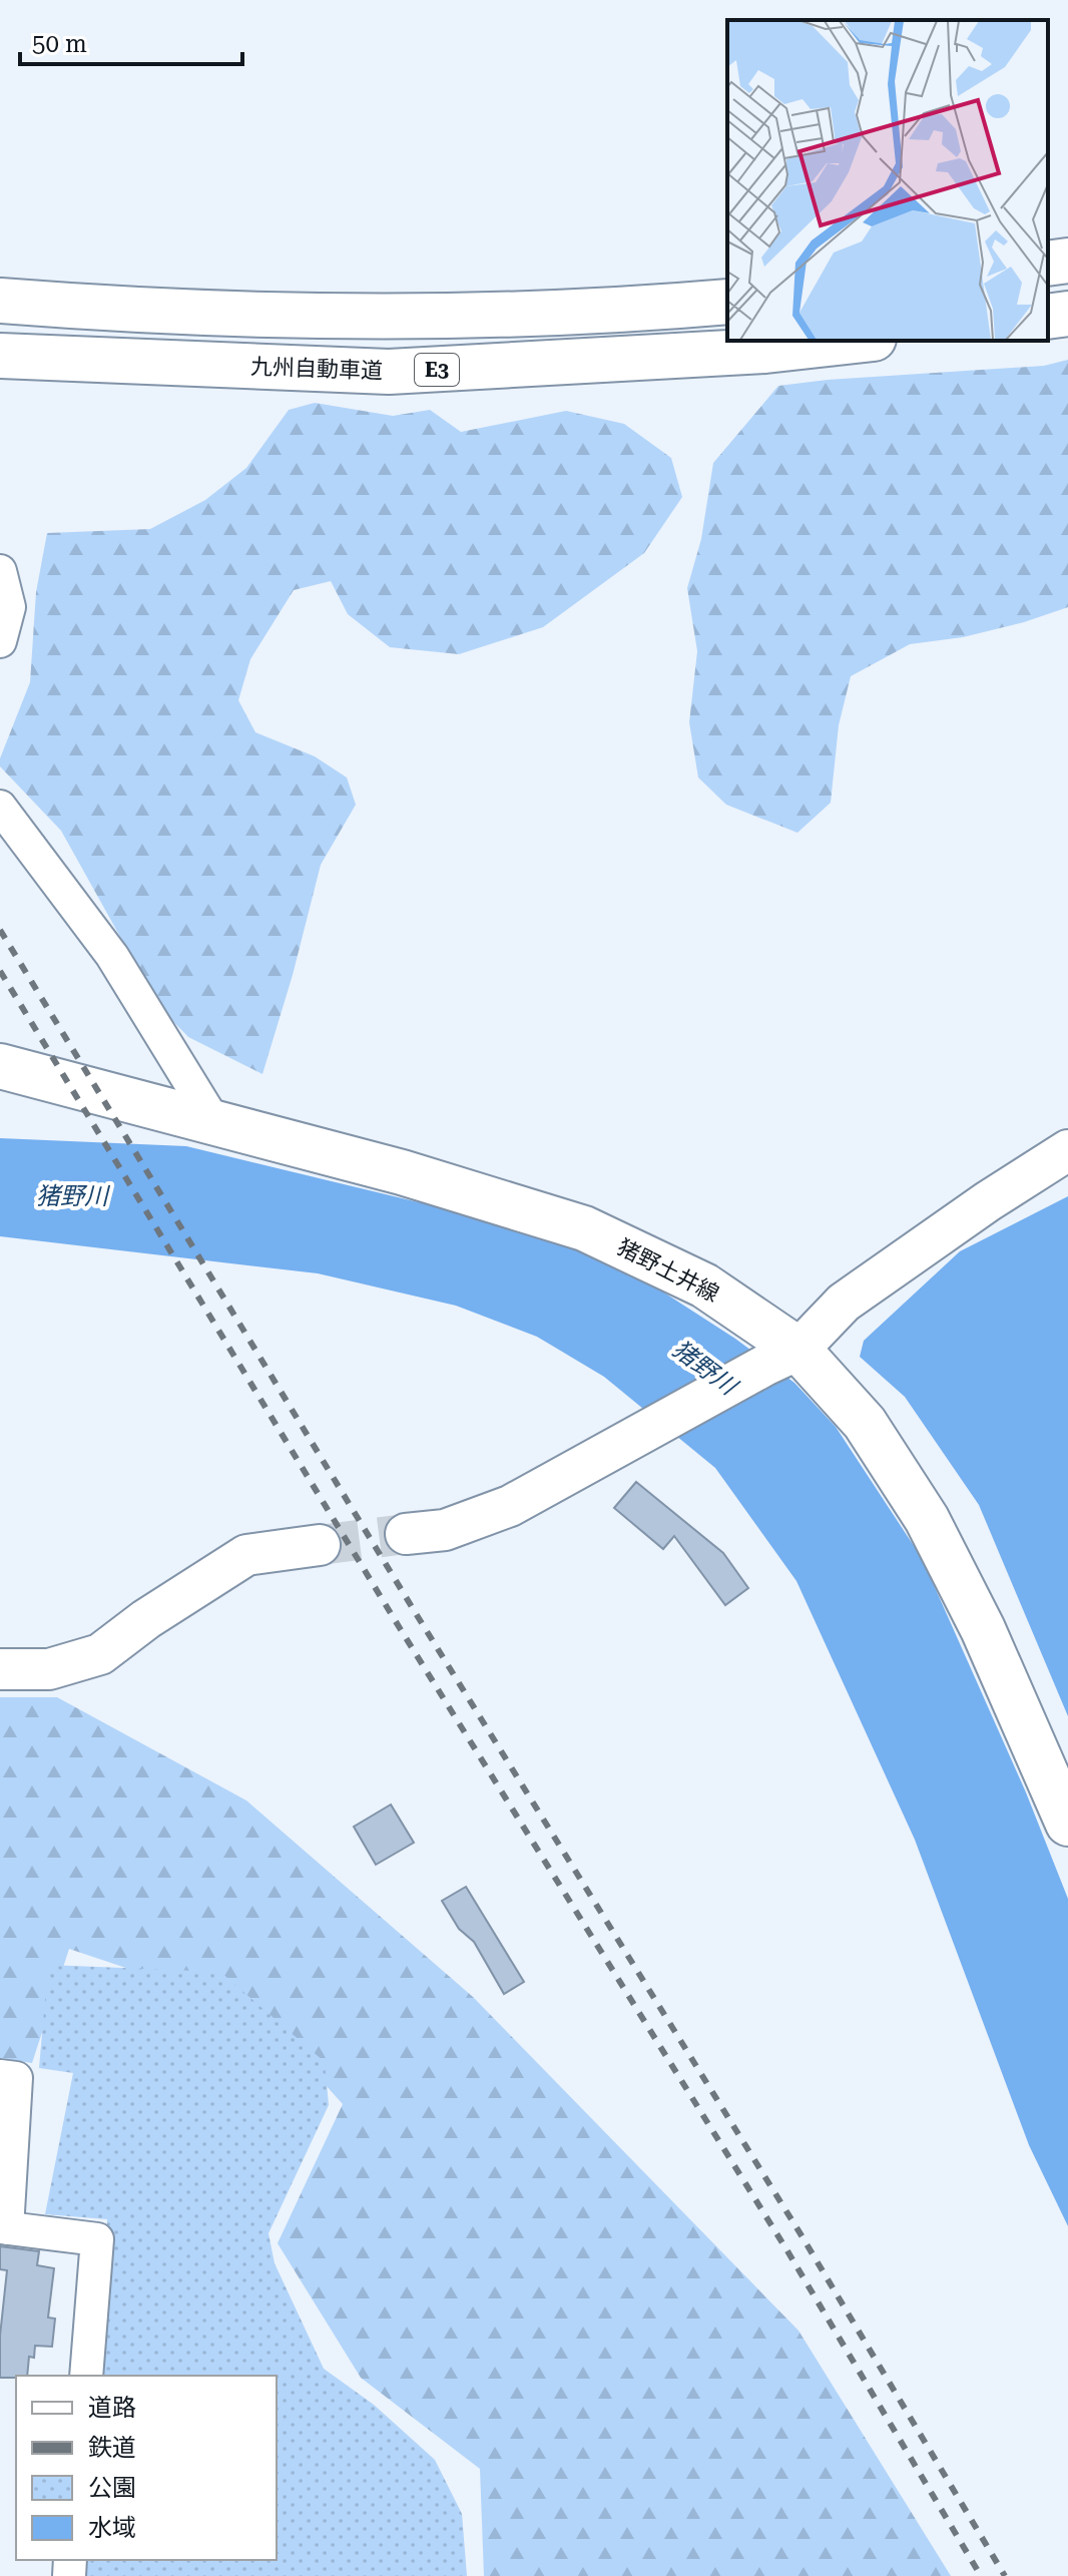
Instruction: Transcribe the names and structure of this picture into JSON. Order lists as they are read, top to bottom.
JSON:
{
  "streets": {
    "main road": ["九州自動車道", "E3", "猪野土井線"]
  },
  "water": ["猪野川"],
  "legend": [
    "道路",
    "鉄道",
    "公園",
    "水域"
  ],
  "scale_bar": "50 m"
}
